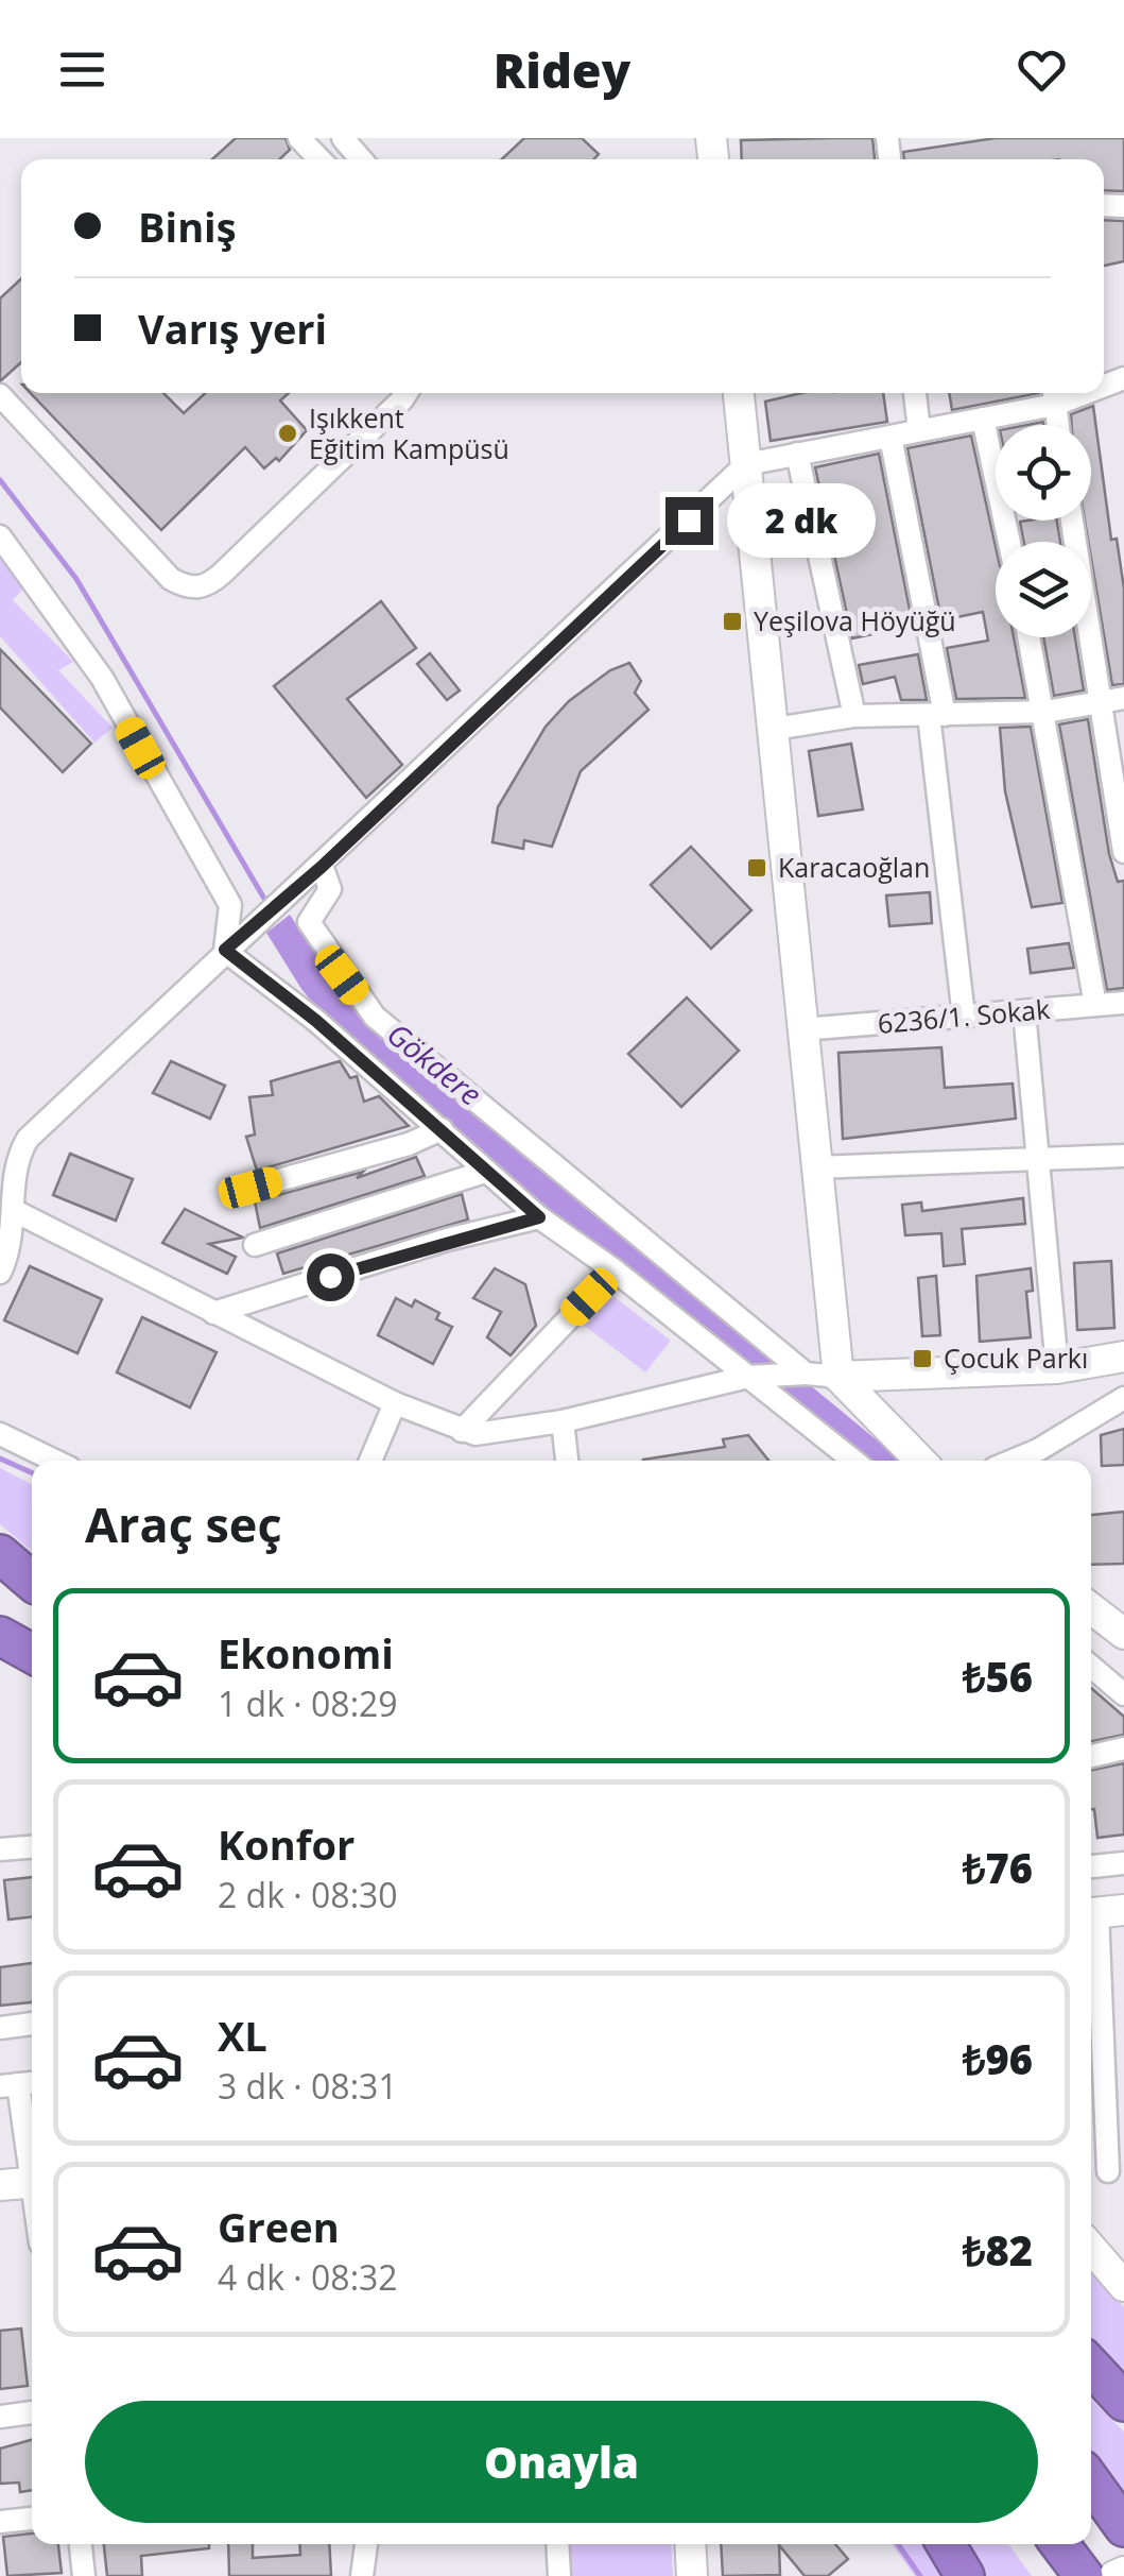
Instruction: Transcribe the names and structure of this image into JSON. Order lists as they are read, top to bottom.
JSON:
{
  "streets": {
    "street": ["6236/1. Sokak"]
  },
  "water": ["Gökdere"],
  "places": {
    "other": ["Işıkkent Eğitim Kampüsü"],
    "transit": ["Yeşilova Höyüğü", "Karacaoğlan", "Çocuk Parkı"]
  },
  "page": {
    "header": "Ridey",
    "banner": ["Biniş", "Varış yeri"],
    "bubble": "2 dk",
    "heading": "Araç seç",
    "list": [
      {
        "name": "Ekonomi",
        "note": "1 dk · 08:29",
        "value": "₺56"
      },
      {
        "name": "Konfor",
        "note": "2 dk · 08:30",
        "value": "₺76"
      },
      {
        "name": "XL",
        "note": "3 dk · 08:31",
        "value": "₺96"
      },
      {
        "name": "Green",
        "note": "4 dk · 08:32",
        "value": "₺82"
      }
    ],
    "buttons": "Onayla"
  }
}
